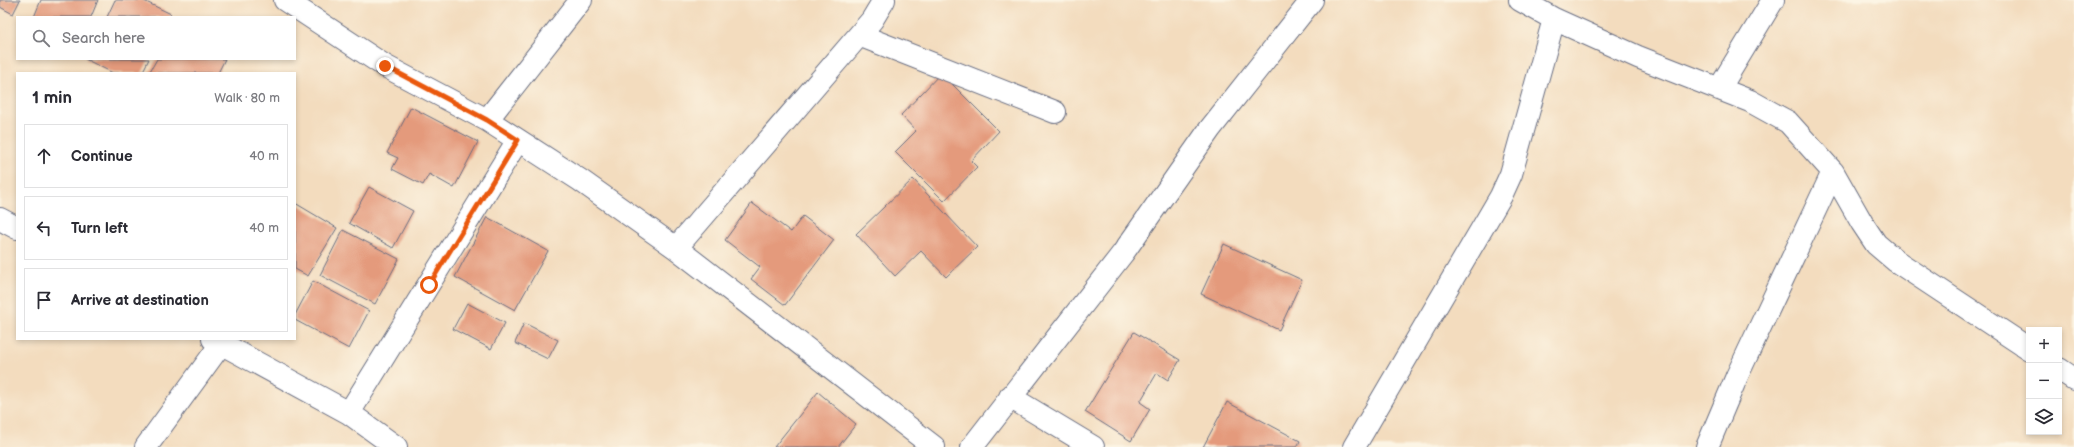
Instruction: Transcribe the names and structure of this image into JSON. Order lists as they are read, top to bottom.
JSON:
{
  "page": {
    "search": "Search here",
    "heading": ["1 min", "Walk · 80 m"],
    "list": [
      ["Continue", "40 m"],
      ["Turn left", "40 m"],
      "Arrive at destination"
    ],
    "map_buttons": ["+", "−"]
  }
}
